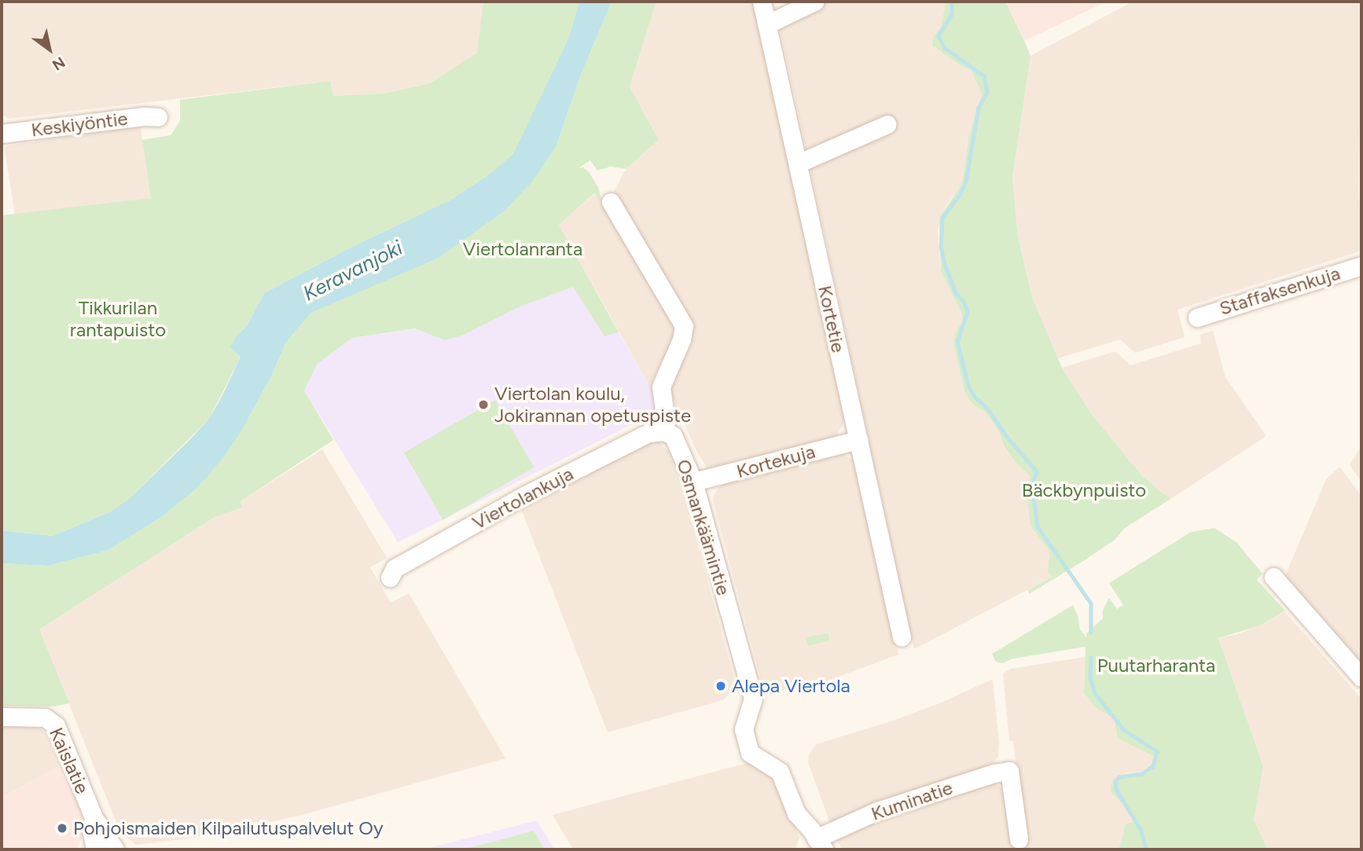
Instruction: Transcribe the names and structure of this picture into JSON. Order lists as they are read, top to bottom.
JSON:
{
  "streets": {
    "street": [
      "Keskiyöntie",
      "Staffaksenkuja",
      "Kortetie",
      "Kortekuja",
      "Viertolankuja",
      "Osmankäämintie",
      "Kaislatie",
      "Kuminatie"
    ]
  },
  "crossings": [
    ["Kortetie", "Kortekuja"],
    ["Kortekuja", "Osmankäämintie"],
    ["Viertolankuja", "Osmankäämintie"],
    ["Osmankäämintie", "Kuminatie"]
  ],
  "water": ["Keravanjoki"],
  "parks": [
    "Viertolanranta",
    "Tikkurilan rantapuisto",
    "Bäckbynpuisto",
    "Puutarharanta"
  ],
  "places": ["Viertolan koulu, Jokirannan opetuspiste", "Alepa Viertola", "Pohjoismaiden Kilpailutuspalvelut Oy"],
  "north": "bottom right"
}
